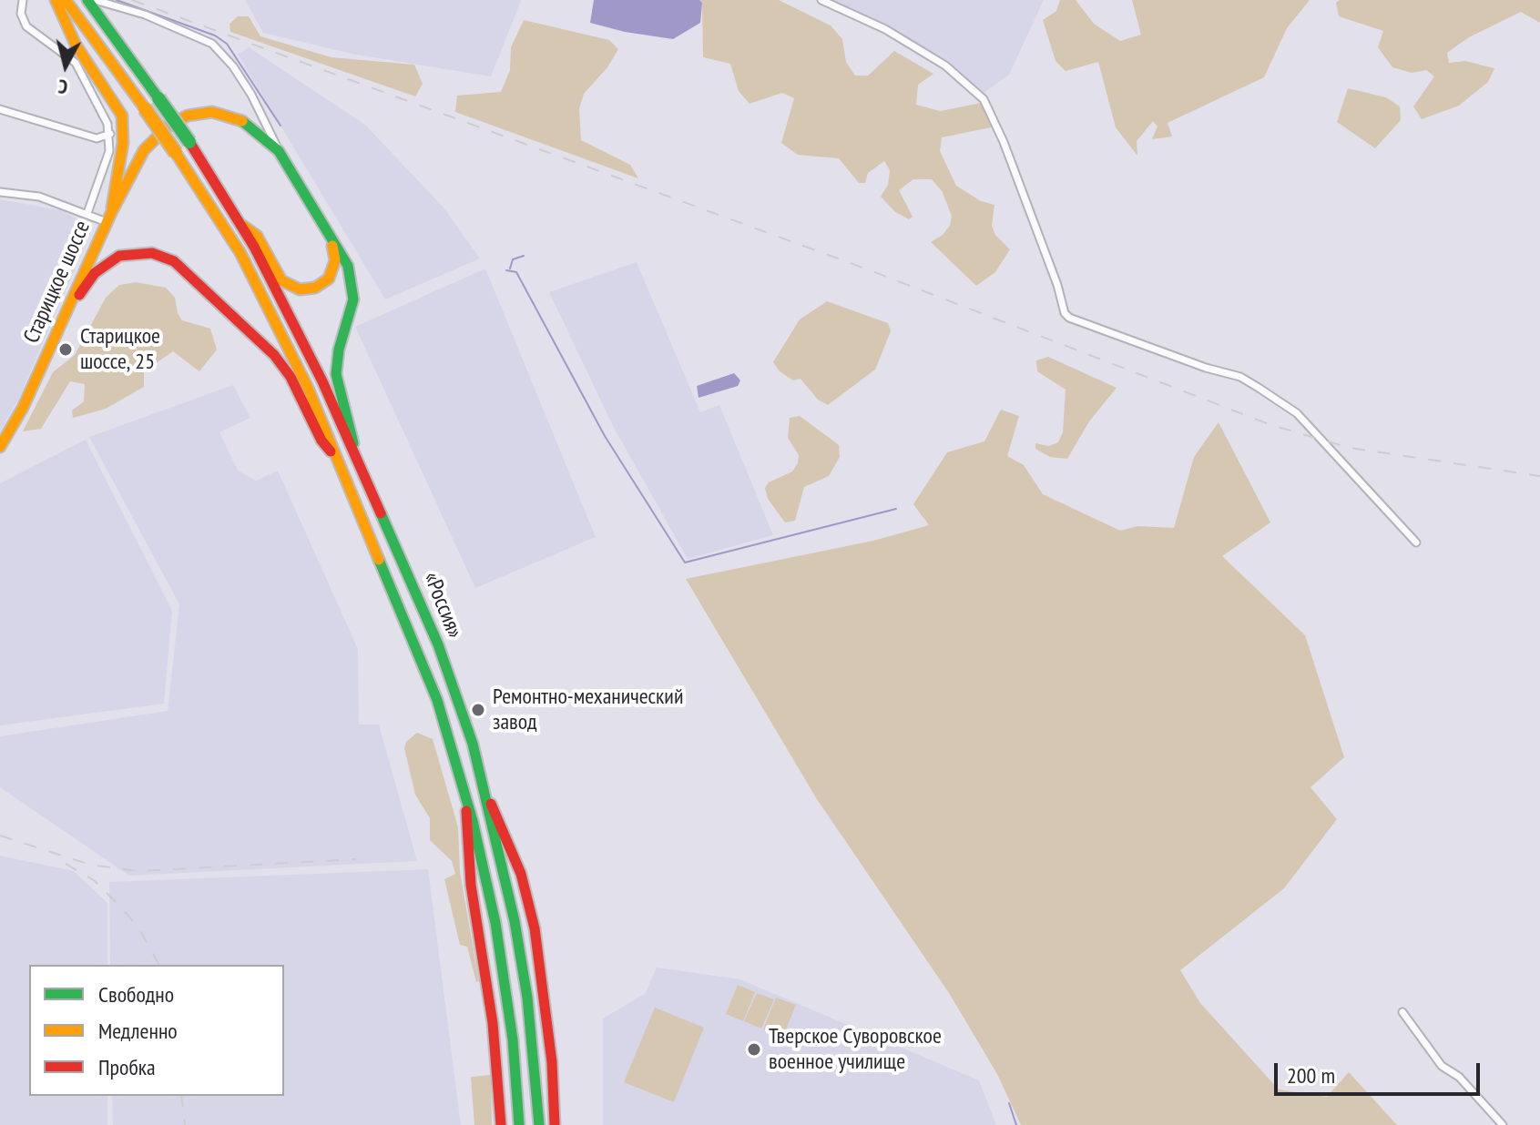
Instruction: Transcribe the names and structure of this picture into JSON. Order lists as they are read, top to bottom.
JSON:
{
  "streets": {
    "main road": ["Старицкое шоссе", "«Россия»"]
  },
  "places": ["Старицкое шоссе, 25", "Ремонтно-механический завод", "Тверское Суворовское военное училище"],
  "legend": ["Свободно", "Медленно", "Пробка"],
  "scale_bar": "200 m",
  "north": "bottom"
}
